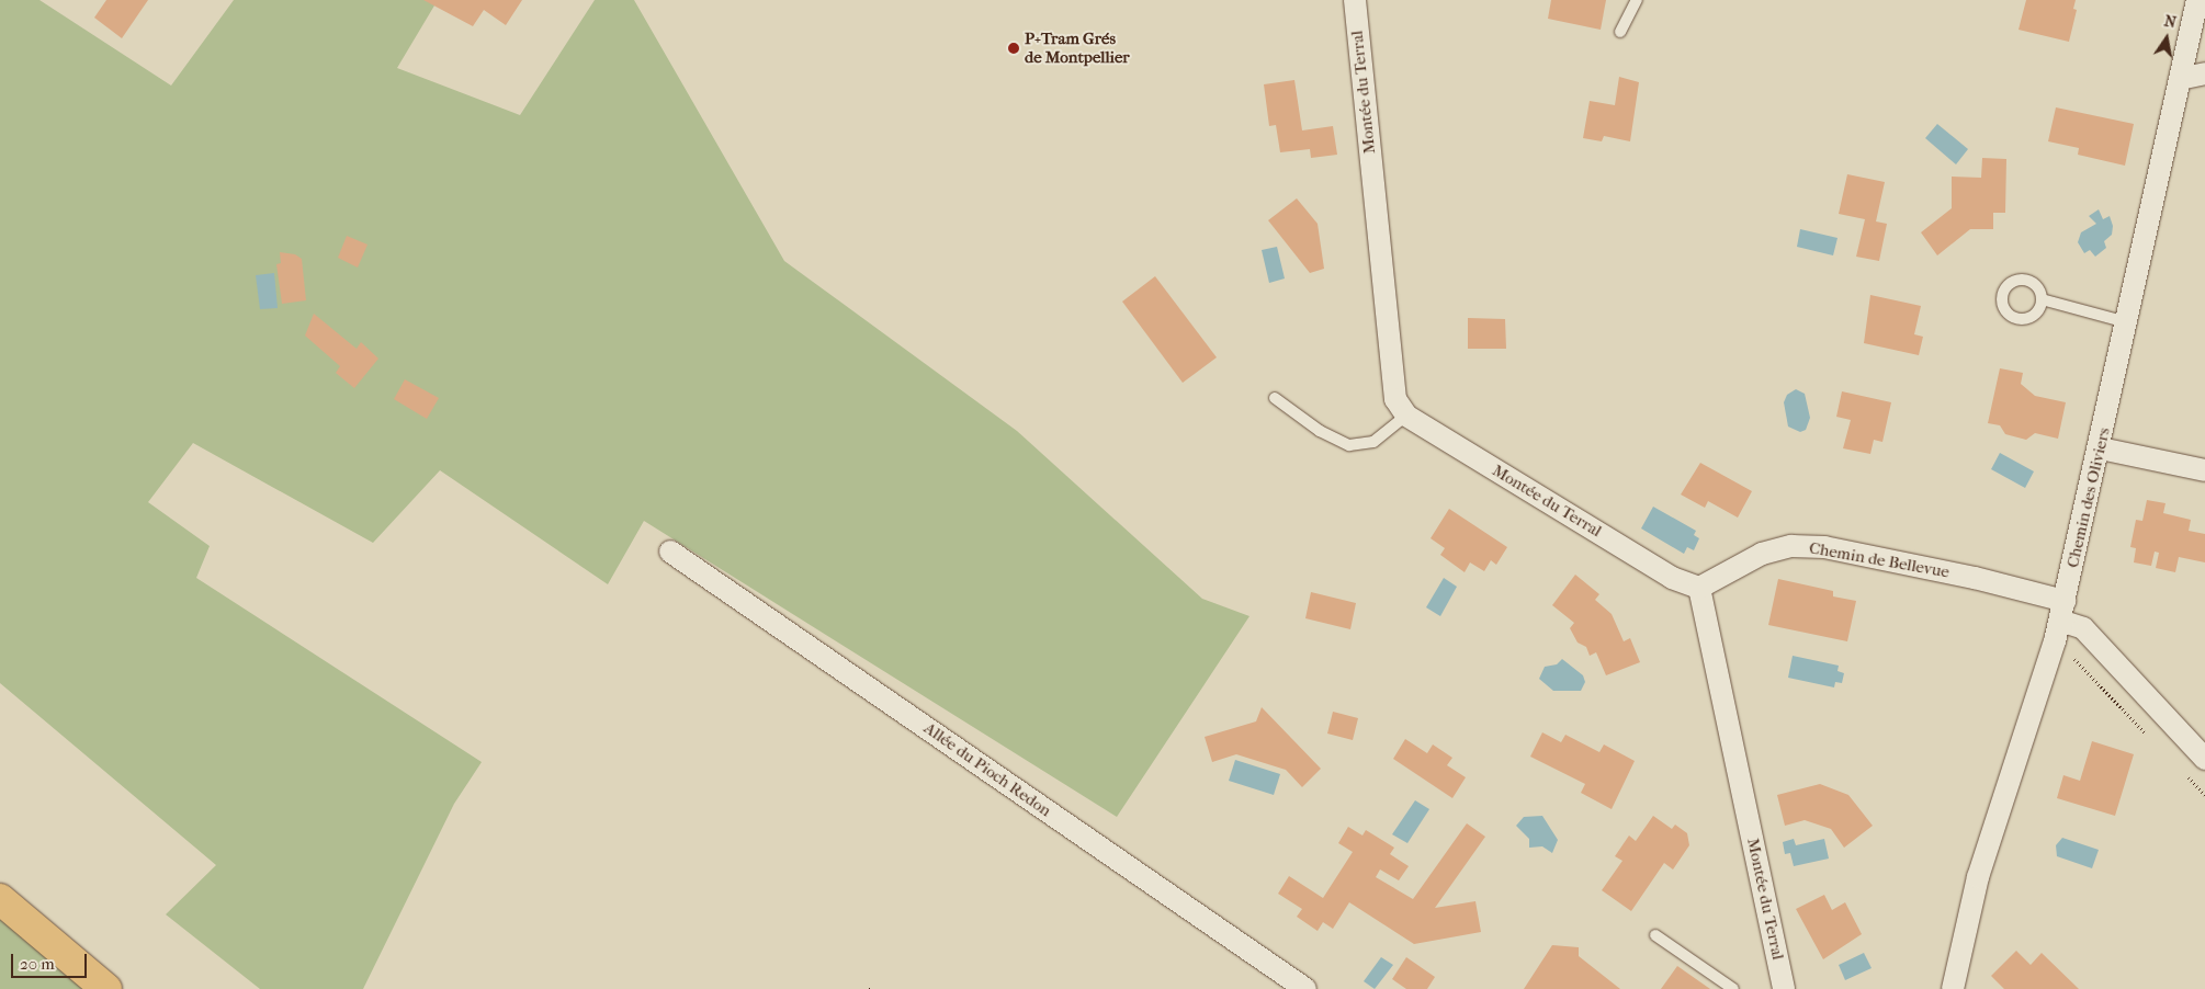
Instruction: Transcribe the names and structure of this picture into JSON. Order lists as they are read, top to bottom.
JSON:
{
  "streets": {
    "street": [
      "Montée du Terral",
      "Chemin des Oliviers",
      "Chemin de Bellevue",
      "Allée du Pioch Redon"
    ]
  },
  "crossings": [
    ["Montée du Terral", "Chemin de Bellevue"],
    ["Chemin des Oliviers", "Chemin de Bellevue"]
  ],
  "places": ["P+Tram Grés de Montpellier"],
  "scale_bar": "20 m",
  "north": "top"
}
